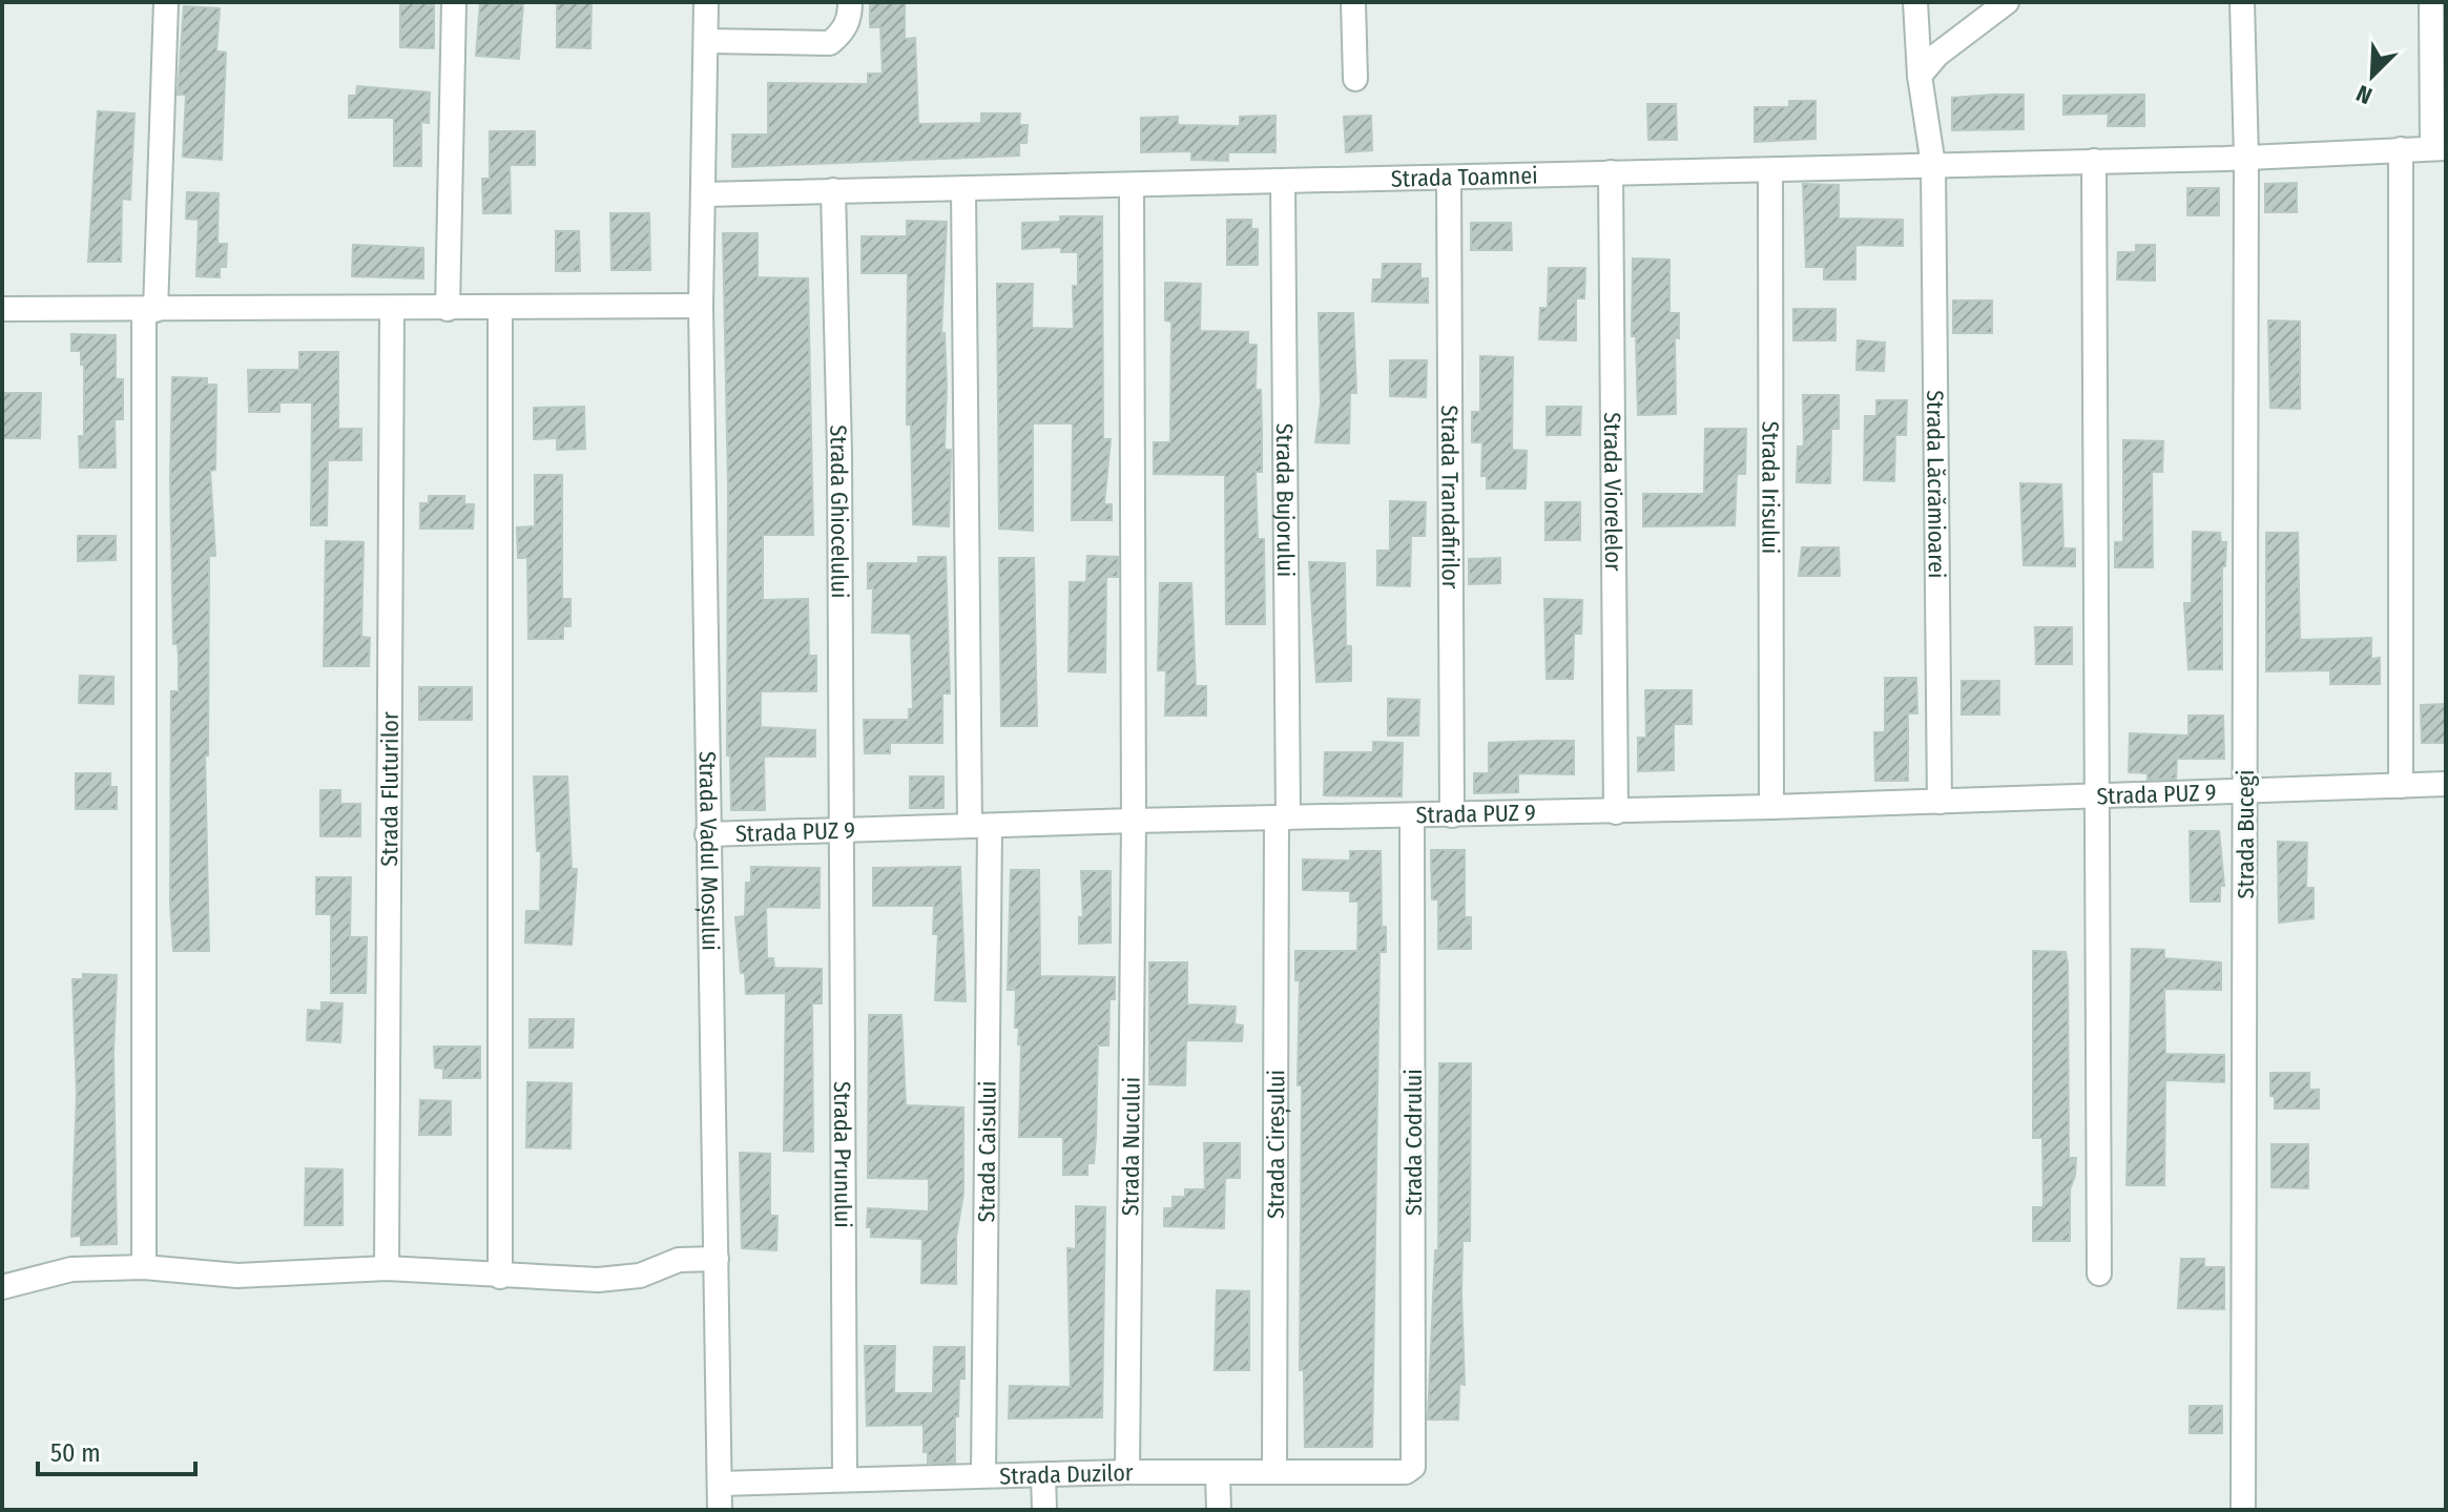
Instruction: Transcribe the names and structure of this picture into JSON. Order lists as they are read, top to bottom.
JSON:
{
  "streets": {
    "street": [
      "Strada Toamnei",
      "Strada Lăcrămioarei",
      "Strada Irisului",
      "Strada Viorelelor",
      "Strada Trandafirilor",
      "Strada Bujorului",
      "Strada Ghiocelului",
      "Strada Fluturilor",
      "Strada PUZ 9",
      "Strada Bucegi",
      "Strada Vadul Moșului",
      "Strada Codrului",
      "Strada Cireșului",
      "Strada Nucului",
      "Strada Caisului",
      "Strada Prunului",
      "Strada Duzilor"
    ]
  },
  "crossings": [
    ["Strada Toamnei", "Strada Lăcrămioarei"],
    ["Strada Toamnei", "Strada Irisului"],
    ["Strada Toamnei", "Strada Viorelelor"],
    ["Strada Toamnei", "Strada Trandafirilor"],
    ["Strada Toamnei", "Strada Bujorului"],
    ["Strada Toamnei", "Strada Ghiocelului"],
    ["Strada Toamnei", "Strada Bucegi"],
    ["Strada Toamnei", "Strada Vadul Moșului"],
    ["Strada Toamnei", "Strada Nucului"],
    ["Strada Toamnei", "Strada Caisului"],
    ["Strada Lăcrămioarei", "Strada PUZ 9"],
    ["Strada Irisului", "Strada PUZ 9"],
    ["Strada Viorelelor", "Strada PUZ 9"],
    ["Strada Trandafirilor", "Strada PUZ 9"],
    ["Strada Bujorului", "Strada PUZ 9"],
    ["Strada Bujorului", "Strada Cireșului"],
    ["Strada Ghiocelului", "Strada PUZ 9"],
    ["Strada Ghiocelului", "Strada Prunului"],
    ["Strada PUZ 9", "Strada Bucegi"],
    ["Strada PUZ 9", "Strada Vadul Moșului"],
    ["Strada PUZ 9", "Strada Codrului"],
    ["Strada PUZ 9", "Strada Cireșului"],
    ["Strada PUZ 9", "Strada Nucului"],
    ["Strada PUZ 9", "Strada Caisului"],
    ["Strada PUZ 9", "Strada Prunului"],
    ["Strada Vadul Moșului", "Strada Duzilor"],
    ["Strada Codrului", "Strada Duzilor"],
    ["Strada Cireșului", "Strada Duzilor"],
    ["Strada Nucului", "Strada Duzilor"],
    ["Strada Caisului", "Strada Duzilor"],
    ["Strada Prunului", "Strada Duzilor"]
  ],
  "scale_bar": "50 m",
  "north": "bottom left"
}
